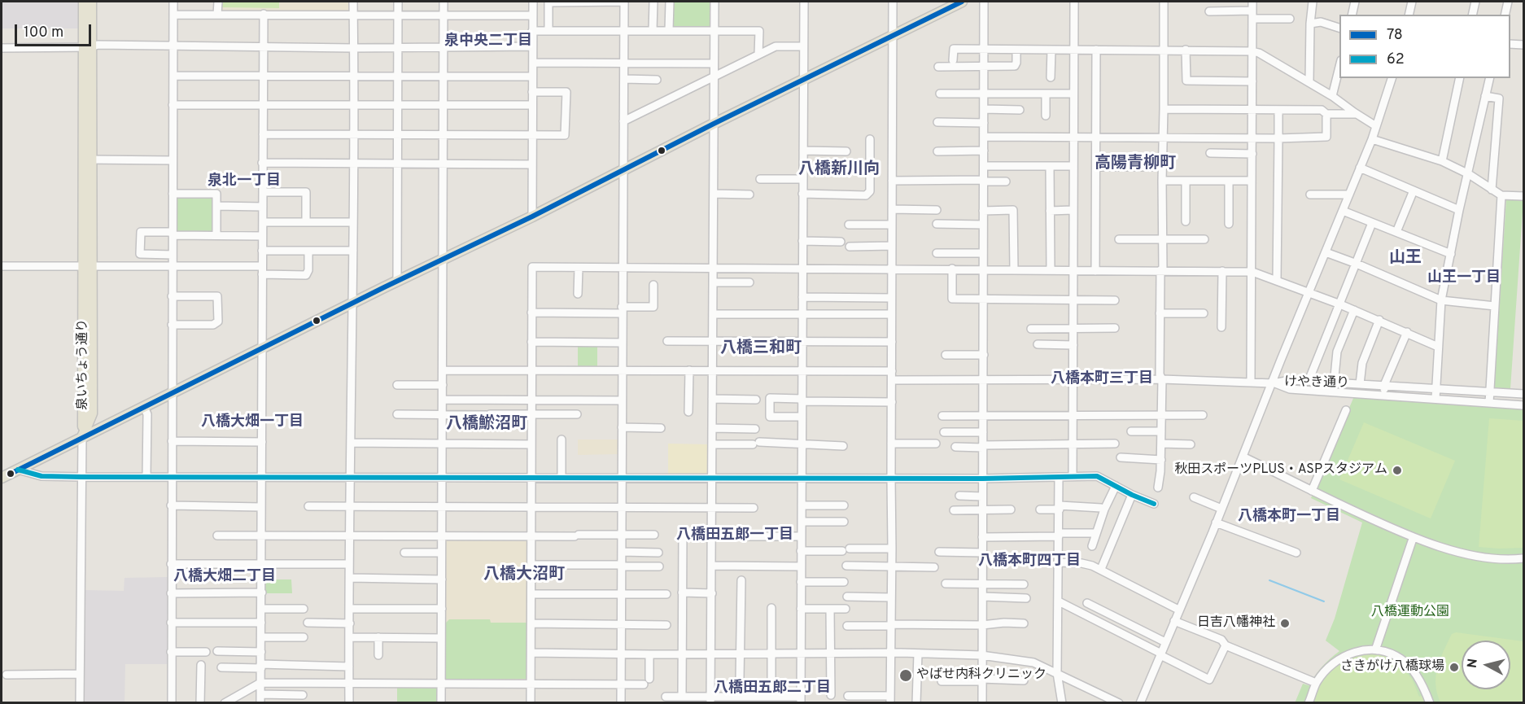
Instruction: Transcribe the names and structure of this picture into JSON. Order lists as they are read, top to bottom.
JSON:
{
  "streets": {
    "main road": ["泉いちょう通り"],
    "street": ["けやき通り"]
  },
  "districts": [
    "泉中央二丁目",
    "高陽青柳町",
    "八橋新川向",
    "泉北一丁目",
    "山王",
    "山王一丁目",
    "八橋三和町",
    "八橋本町三丁目",
    "八橋大畑一丁目",
    "八橋鯲沼町",
    "八橋本町一丁目",
    "八橋田五郎一丁目",
    "八橋本町四丁目",
    "八橋大沼町",
    "八橋大畑二丁目",
    "八橋田五郎二丁目"
  ],
  "parks": ["八橋運動公園"],
  "places": [
    "秋田スポーツPLUS・ASPスタジアム",
    "日吉八幡神社",
    "さきがけ八橋球場",
    "やばせ内科クリニック"
  ],
  "lines": ["transit line 78", "transit line 62"],
  "legend": ["78", "62"],
  "scale_bar": "100 m",
  "north": "left"
}
